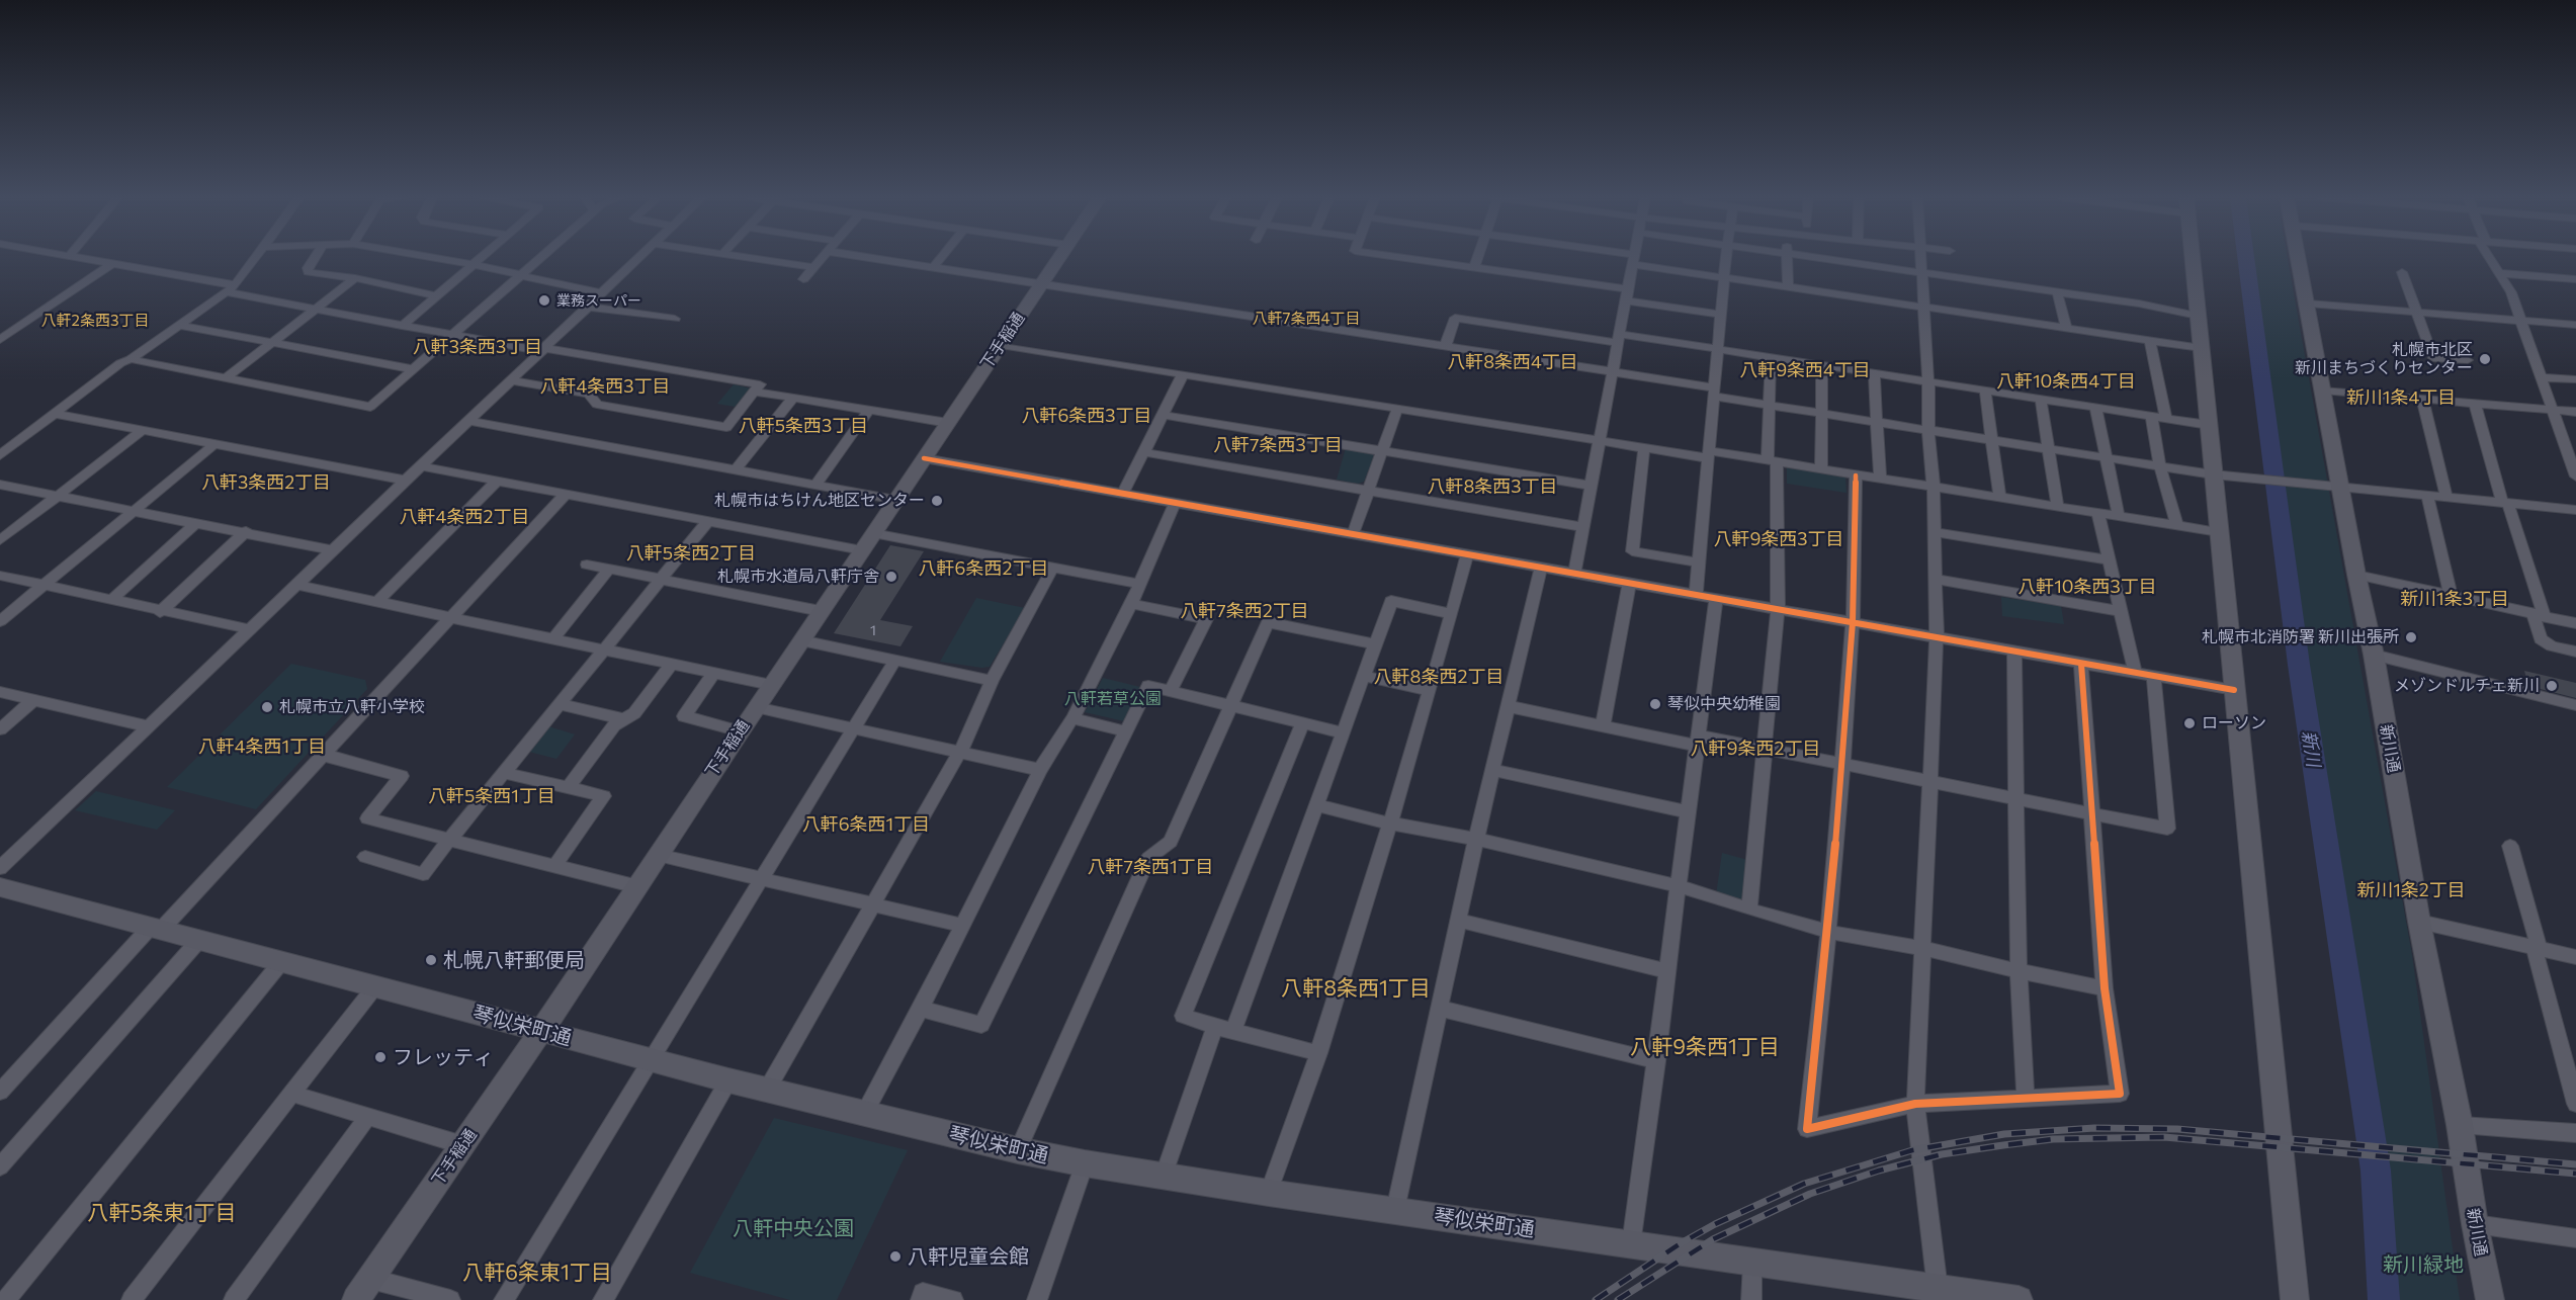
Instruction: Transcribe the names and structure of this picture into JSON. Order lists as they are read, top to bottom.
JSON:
{
  "streets": {
    "main road": ["下手稲通", "新川通", "琴似栄町通"]
  },
  "crossings": [
    ["下手稲通", "琴似栄町通"]
  ],
  "districts": [
    "八軒7条西4丁目",
    "八軒2条西3丁目",
    "八軒3条西3丁目",
    "八軒8条西4丁目",
    "八軒9条西4丁目",
    "八軒10条西4丁目",
    "八軒4条西3丁目",
    "新川1条4丁目",
    "八軒6条西3丁目",
    "八軒5条西3丁目",
    "八軒7条西3丁目",
    "八軒3条西2丁目",
    "八軒8条西3丁目",
    "八軒4条西2丁目",
    "八軒9条西3丁目",
    "八軒5条西2丁目",
    "八軒6条西2丁目",
    "八軒10条西3丁目",
    "新川1条3丁目",
    "八軒7条西2丁目",
    "八軒8条西2丁目",
    "八軒4条西1丁目",
    "八軒9条西2丁目",
    "八軒5条西1丁目",
    "八軒6条西1丁目",
    "八軒7条西1丁目",
    "新川1条2丁目",
    "八軒8条西1丁目",
    "八軒9条西1丁目",
    "八軒5条東1丁目",
    "八軒6条東1丁目"
  ],
  "water": ["新川"],
  "parks": ["八軒若草公園", "八軒中央公園", "新川緑地"],
  "places": [
    "業務スーパー",
    "札幌市北区 新川まちづくりセンター",
    "札幌市はちけん地区センター",
    "札幌市水道局八軒庁舎",
    "札幌市北消防署 新川出張所",
    "メゾンドルチェ新川",
    "琴似中央幼稚園",
    "札幌市立八軒小学校",
    "ローソン",
    "札幌八軒郵便局",
    "フレッティ",
    "八軒児童会館"
  ],
  "house_numbers": ["1"]
}
